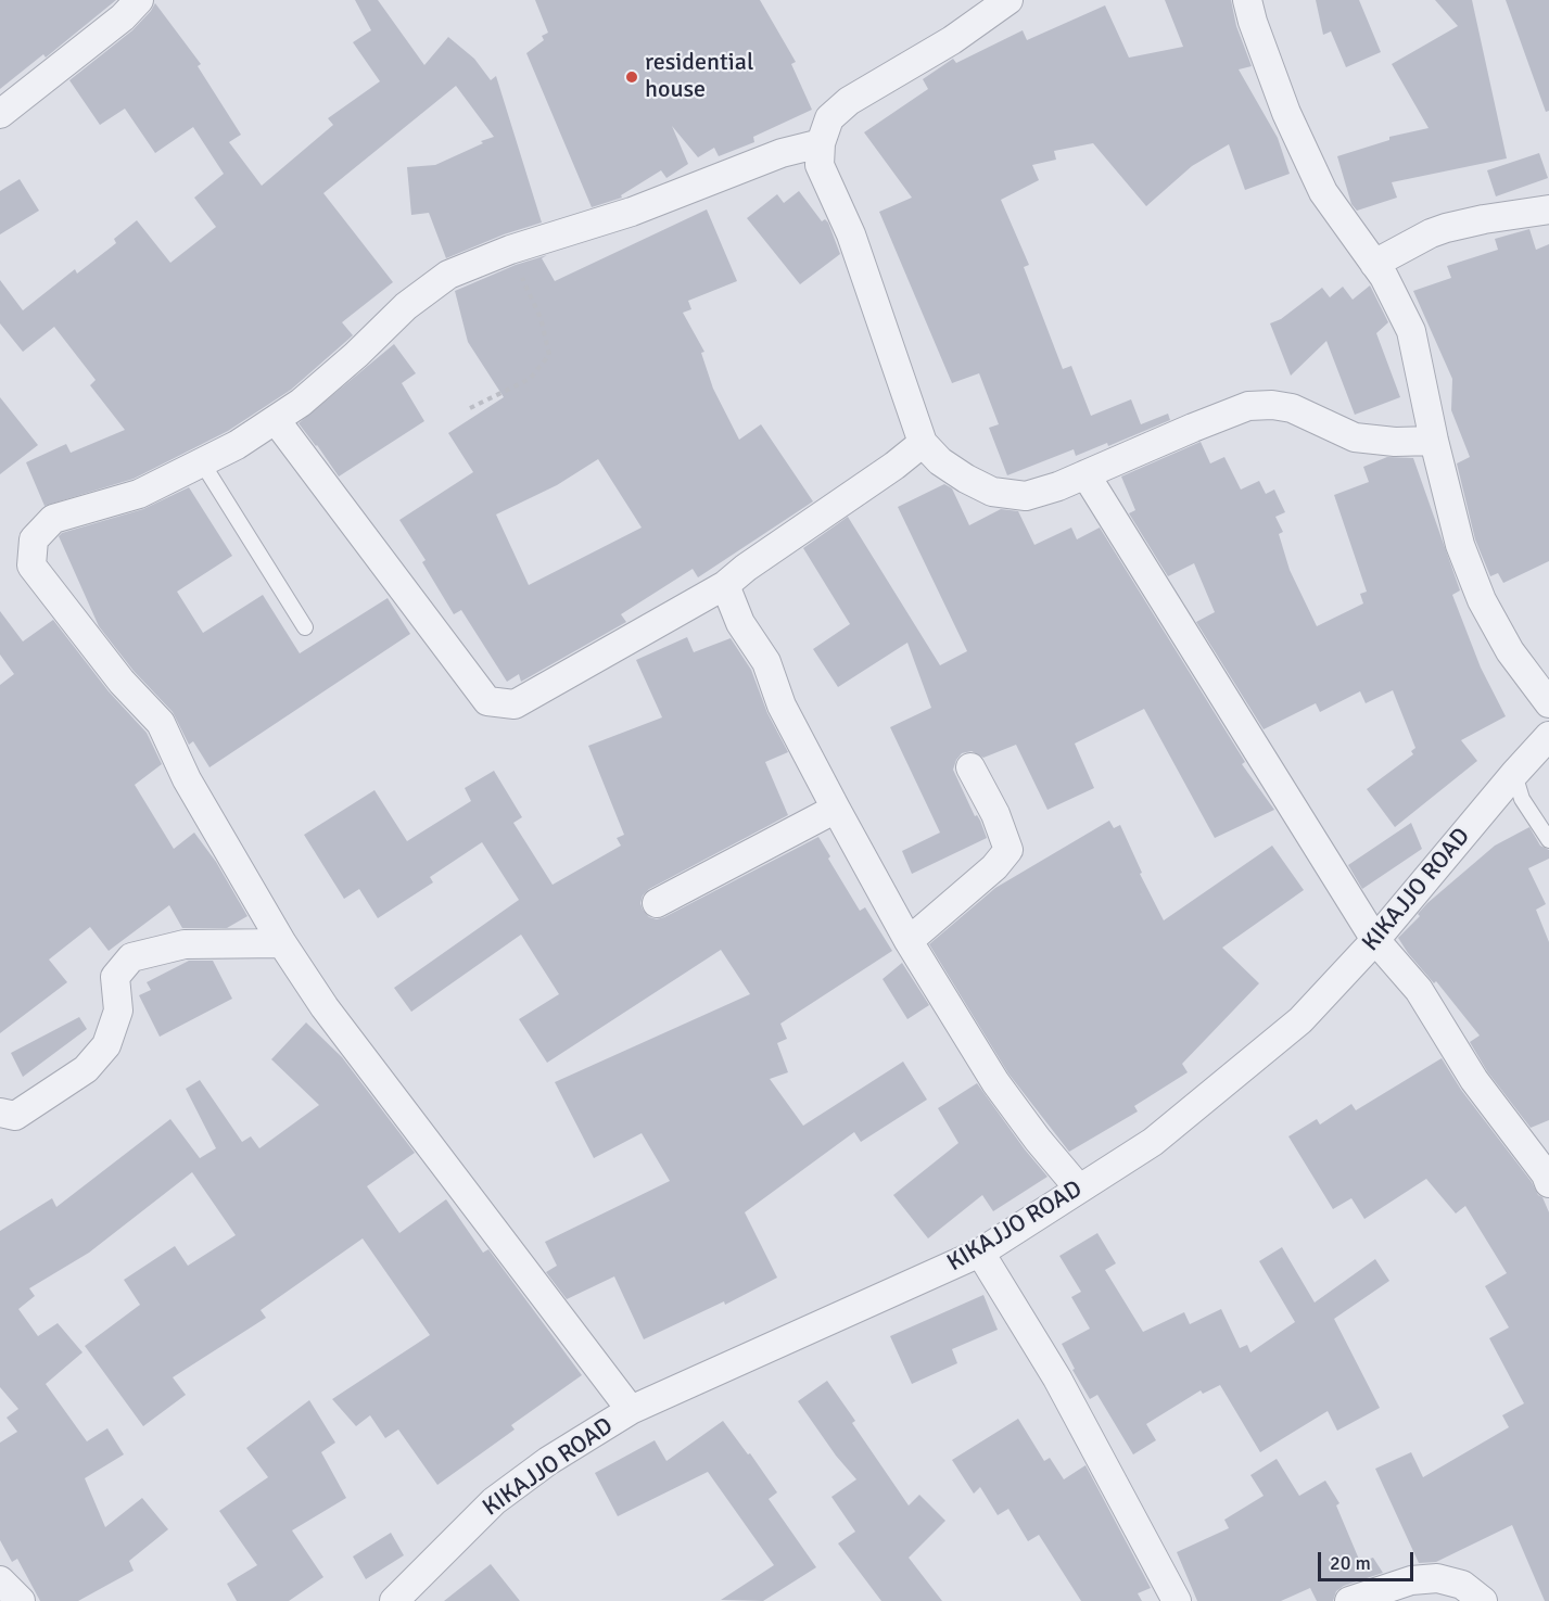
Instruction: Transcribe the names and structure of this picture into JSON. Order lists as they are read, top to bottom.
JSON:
{
  "streets": {
    "street": ["KIKAJJO ROAD"]
  },
  "places": ["residential house"],
  "scale_bar": "20 m"
}
